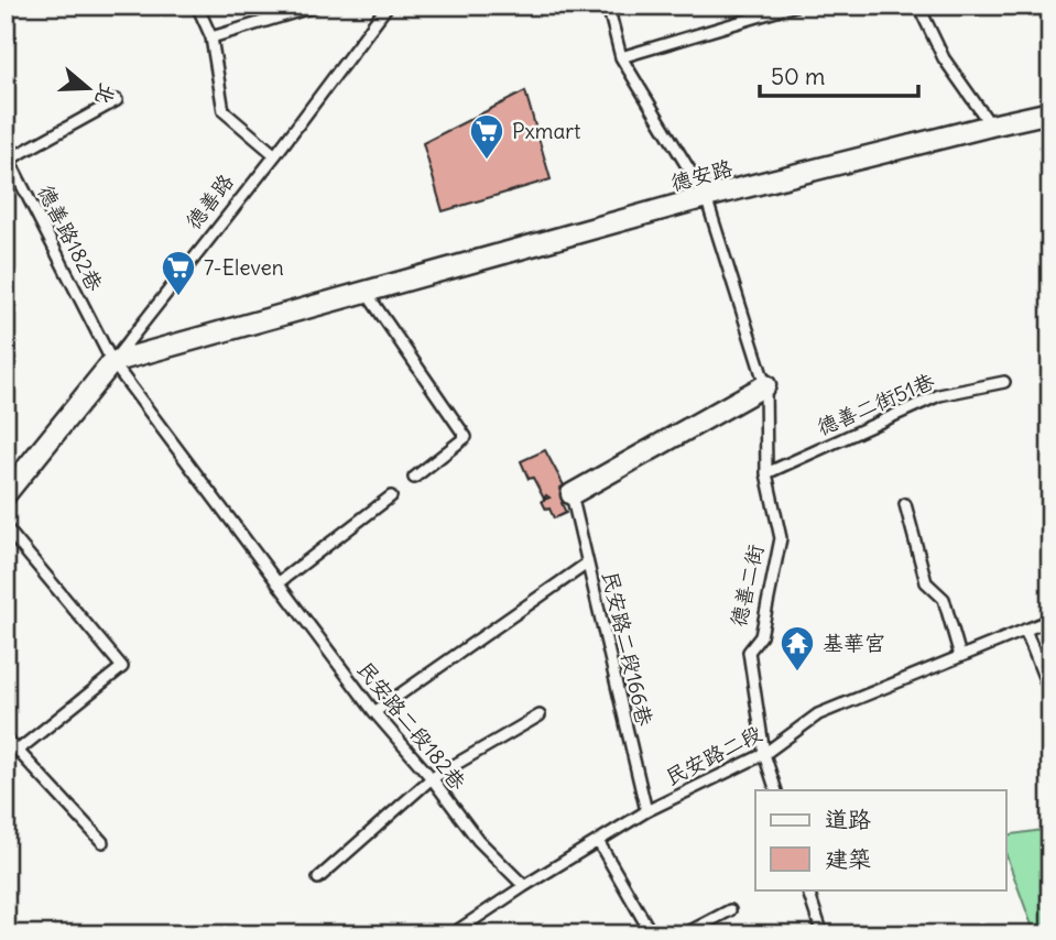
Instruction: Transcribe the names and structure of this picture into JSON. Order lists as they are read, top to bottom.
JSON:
{
  "streets": {
    "street": ["德安路", "德善路"],
    "lane": [
      "德善路182巷",
      "德善二街51巷",
      "德善二街",
      "民安路二段166巷",
      "民安路二段182巷",
      "民安路二段"
    ]
  },
  "crossings": [
    ["德安路", "德善路"],
    ["德安路", "德善路182巷"],
    ["德安路", "德善二街"],
    ["德安路", "民安路二段182巷"],
    ["德善路", "德善路182巷"],
    ["德善路", "民安路二段182巷"],
    ["德善路182巷", "民安路二段182巷"],
    ["德善二街51巷", "德善二街"],
    ["德善二街", "民安路二段"],
    ["民安路二段166巷", "民安路二段"],
    ["民安路二段182巷", "民安路二段"]
  ],
  "places": {
    "supermarket": ["Pxmart", "7-Eleven"],
    "temple": ["基華宮"]
  },
  "legend": ["道路", "建築"],
  "scale_bar": "50 m",
  "north": "right"
}
